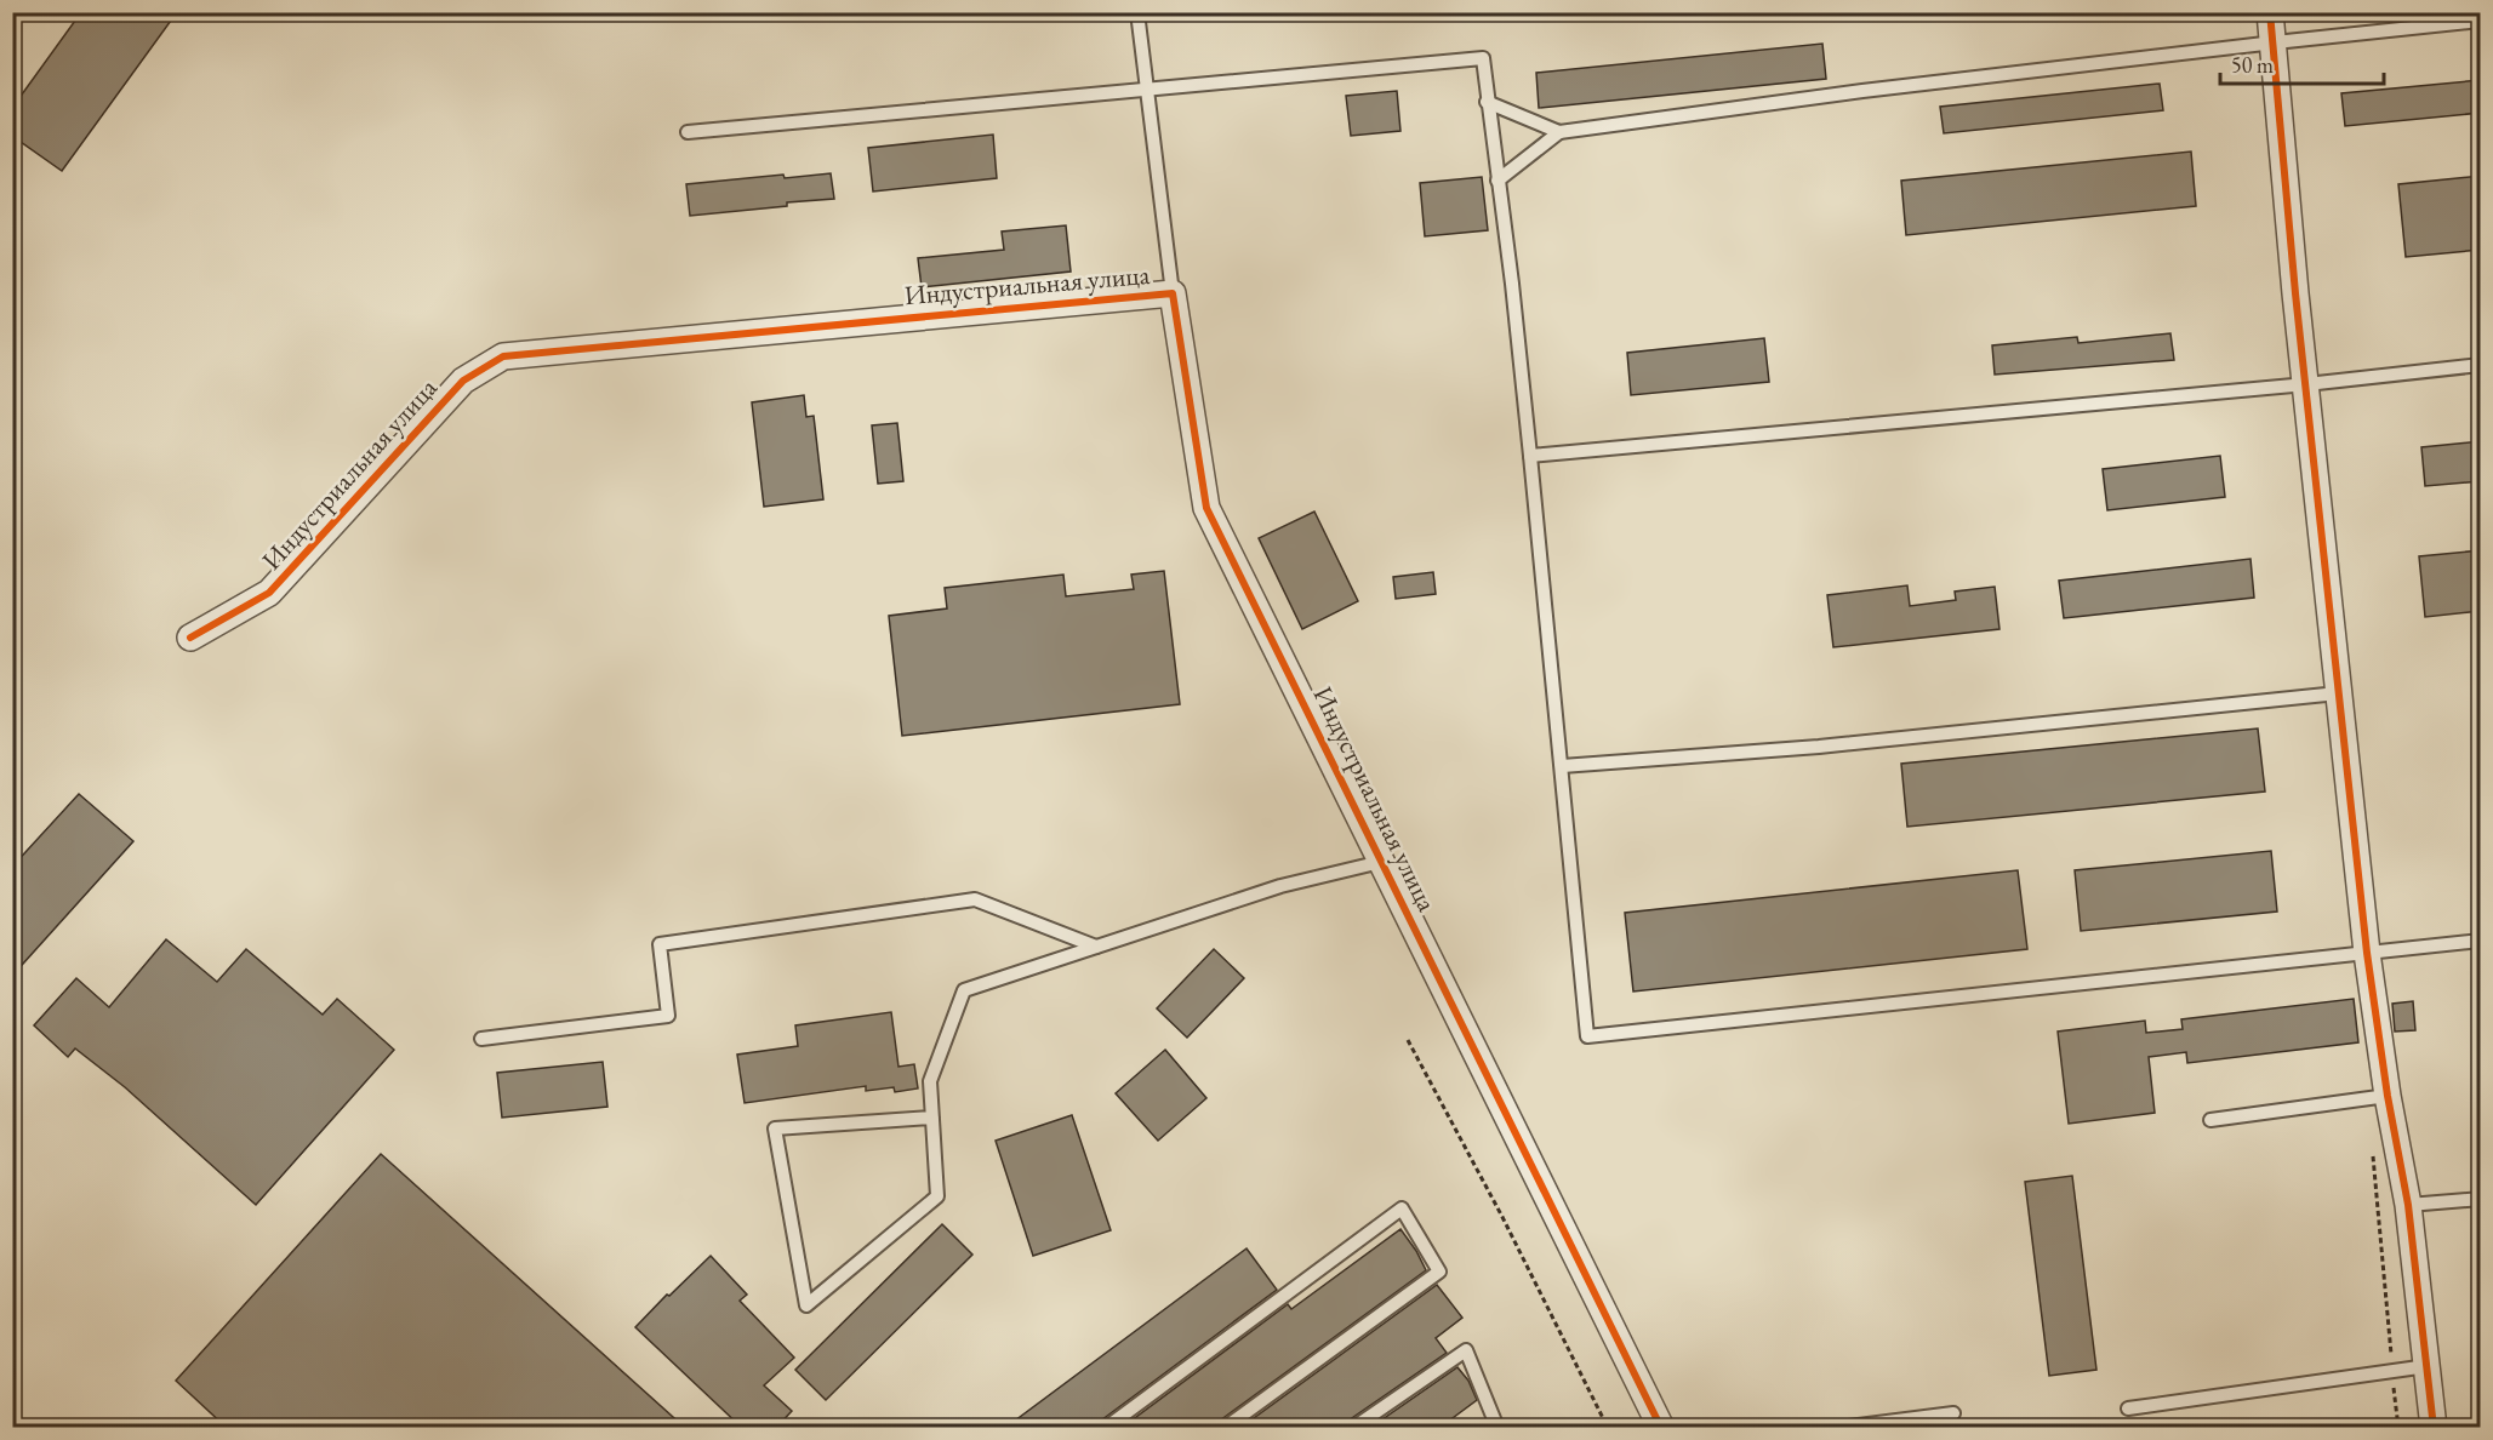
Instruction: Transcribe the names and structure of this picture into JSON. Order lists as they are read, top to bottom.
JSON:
{
  "streets": {
    "street": ["Индустриальная улица"]
  },
  "scale_bar": "50 m"
}
